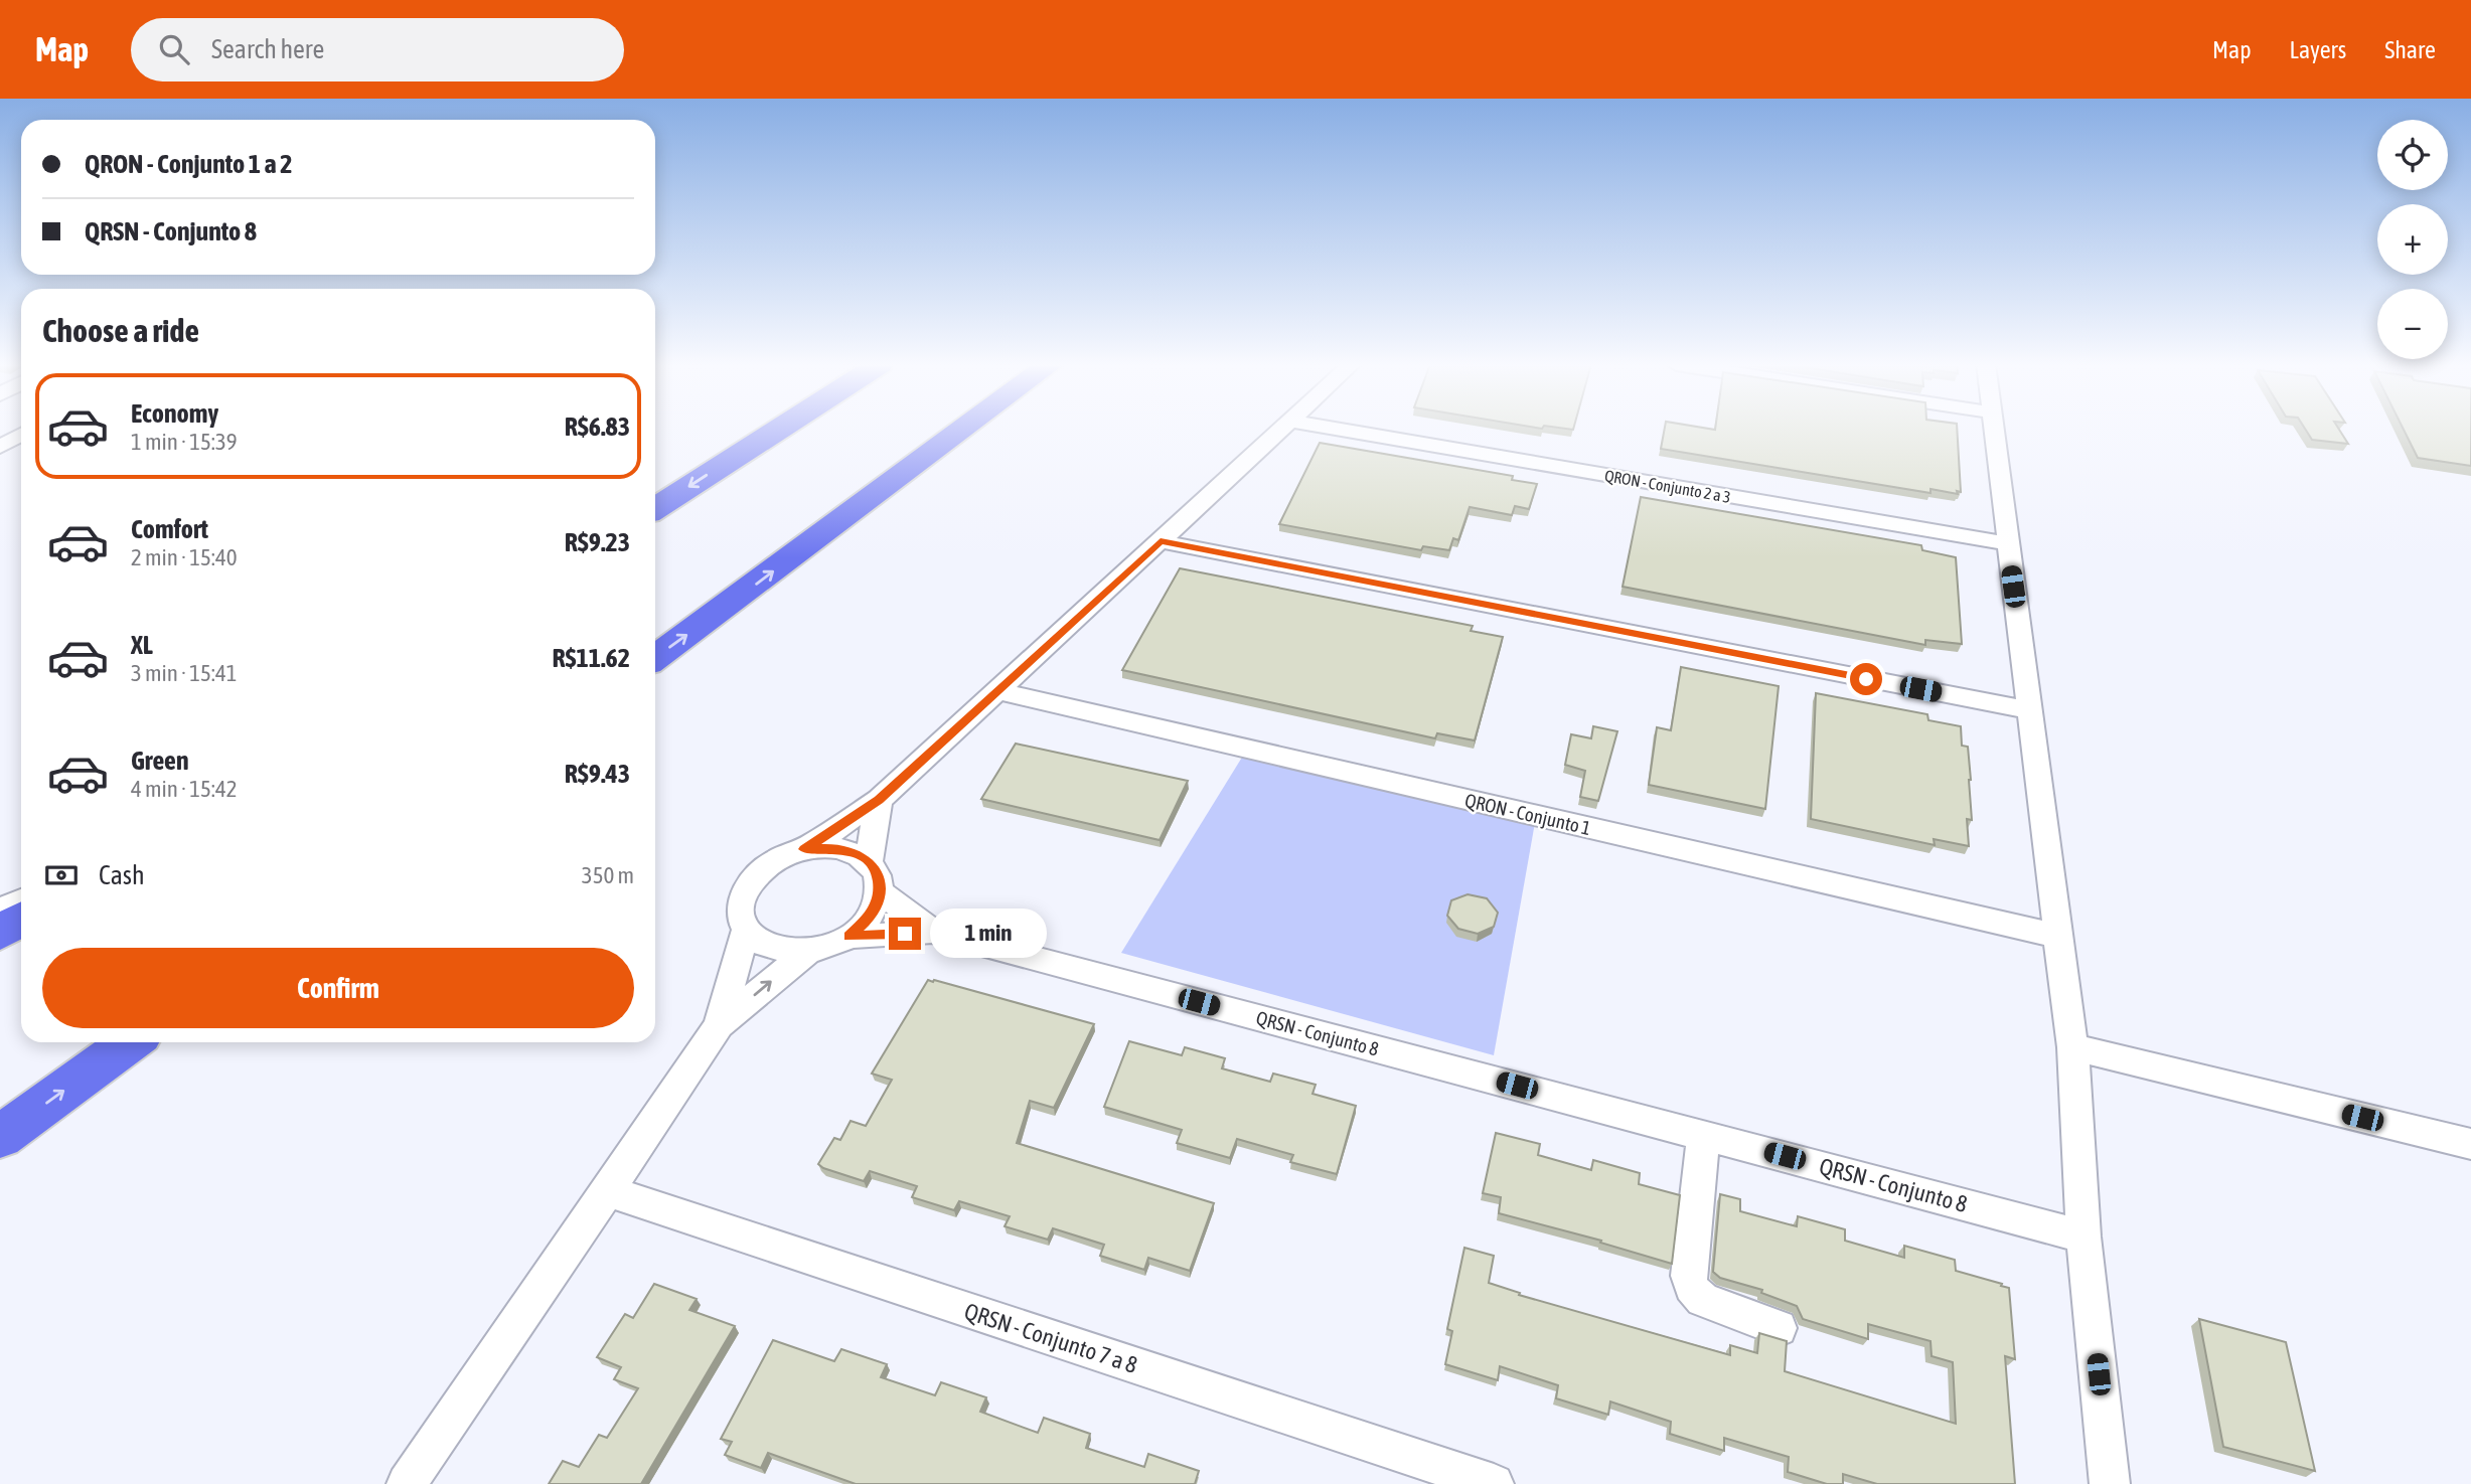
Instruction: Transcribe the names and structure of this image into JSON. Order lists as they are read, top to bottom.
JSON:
{
  "streets": {
    "street": [
      "QRON - Conjunto 2 a 3",
      "QRON - Conjunto 1",
      "QRSN - Conjunto 8",
      "QRSN - Conjunto 7 a 8"
    ]
  },
  "page": {
    "header": "Map",
    "search": "Search here",
    "nav": ["Map", "Layers", "Share"],
    "map_buttons": ["+", "−"],
    "banner": ["QRON - Conjunto 1 a 2", "QRSN - Conjunto 8"],
    "heading": "Choose a ride",
    "list": [
      {
        "name": "Economy",
        "note": "1 min · 15:39",
        "value": "R$6.83"
      },
      {
        "name": "Comfort",
        "note": "2 min · 15:40",
        "value": "R$9.23"
      },
      {
        "name": "XL",
        "note": "3 min · 15:41",
        "value": "R$11.62"
      },
      {
        "name": "Green",
        "note": "4 min · 15:42",
        "value": "R$9.43"
      }
    ],
    "pay": ["Cash", "350 m"],
    "bubble": "1 min",
    "buttons": "Confirm"
  }
}
